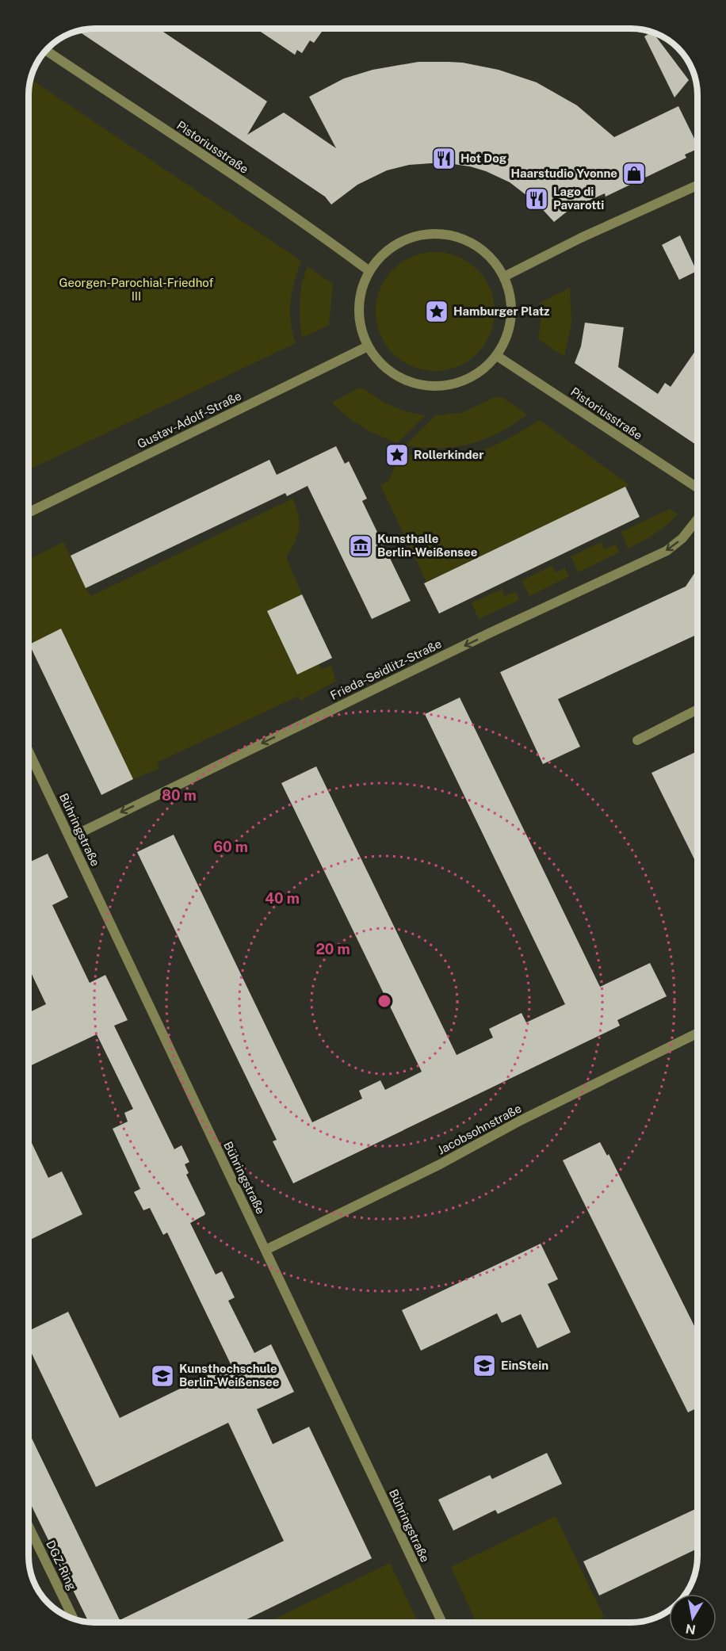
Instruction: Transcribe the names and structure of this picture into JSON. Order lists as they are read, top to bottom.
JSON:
{
  "streets": {
    "street": [
      "Pistoriusstraße",
      "Gustav-Adolf-Straße",
      "Frieda-Seidlitz-Straße",
      "Bühringstraße",
      "Jacobsohnstraße",
      "DGZ-Ring"
    ]
  },
  "crossings": [
    ["Pistoriusstraße", "Gustav-Adolf-Straße"],
    ["Frieda-Seidlitz-Straße", "Bühringstraße"],
    ["Bühringstraße", "Jacobsohnstraße"]
  ],
  "one_way": ["Frieda-Seidlitz-Straße"],
  "parks": ["Georgen-Parochial-Friedhof III"],
  "places": {
    "restaurant": ["Hot Dog", "Lago di Pavarotti"],
    "shop": ["Haarstudio Yvonne"],
    "place": ["Hamburger Platz", "Rollerkinder"],
    "museum": ["Kunsthalle Berlin-Weißensee"],
    "school or university": ["EinStein", "Kunsthochschule Berlin-Weißensee"]
  },
  "north": "bottom",
  "rings": [
    "80 m",
    "60 m",
    "40 m",
    "20 m"
  ]
}
